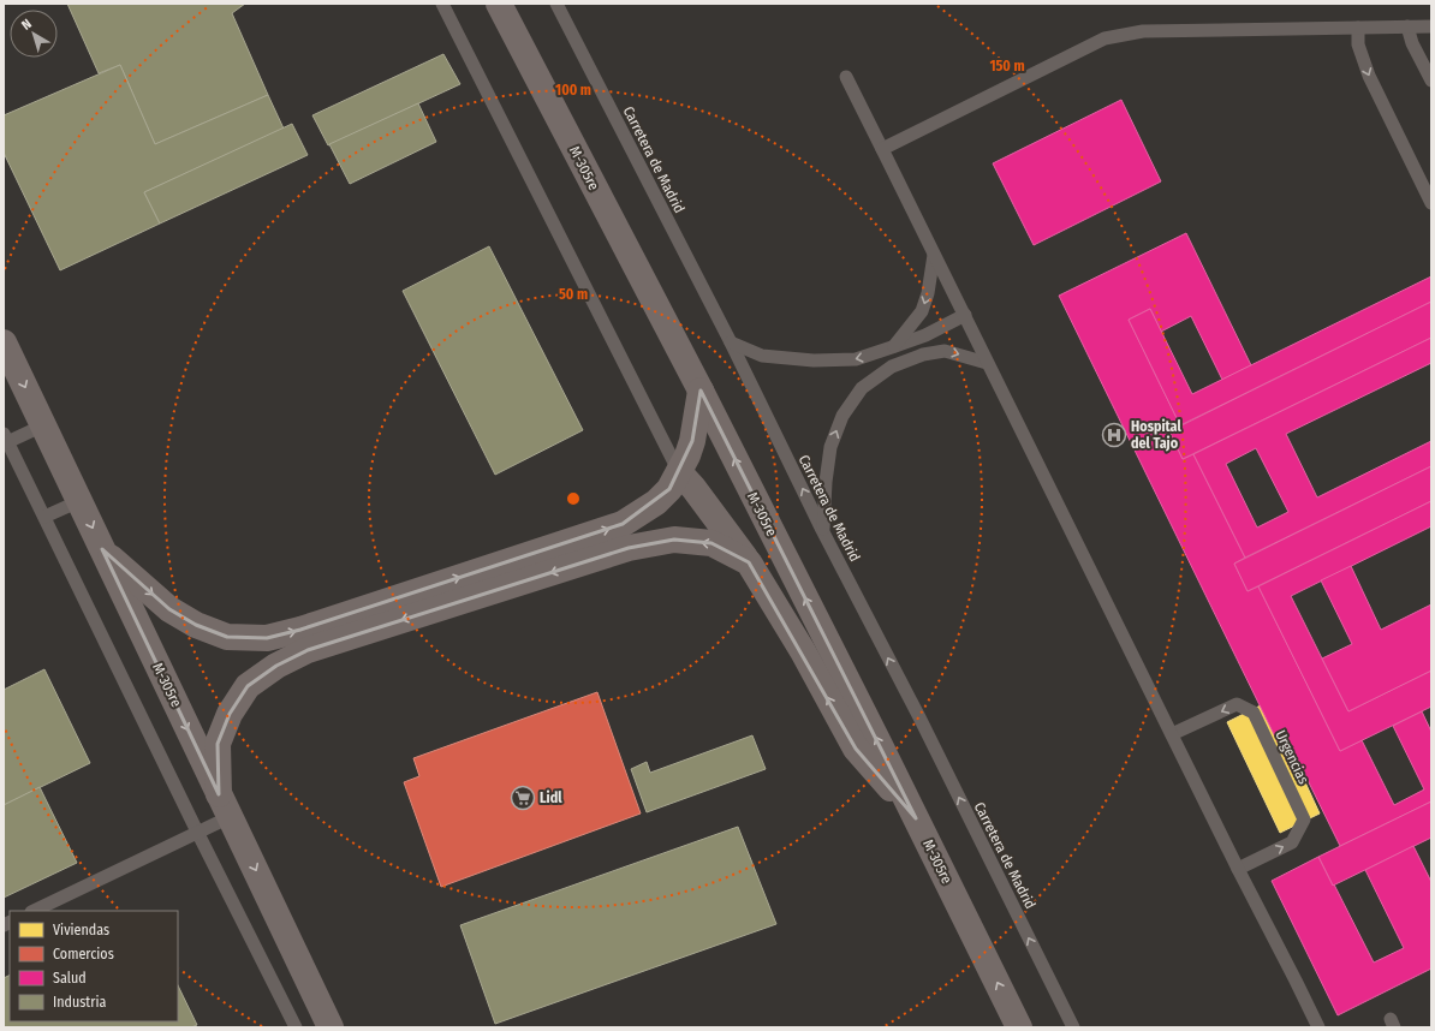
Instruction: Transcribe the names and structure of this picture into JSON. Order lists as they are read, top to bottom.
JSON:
{
  "streets": {
    "main road": ["M-305re"],
    "lane": ["Carretera de Madrid", "Urgencias"]
  },
  "one_way": ["Carretera de Madrid"],
  "places": {
    "hospital": ["Hospital del Tajo"],
    "supermarket": ["Lidl"]
  },
  "legend": [
    "Viviendas",
    "Comercios",
    "Salud",
    "Industria"
  ],
  "north": "top left",
  "rings": ["150 m", "100 m", "50 m"]
}
